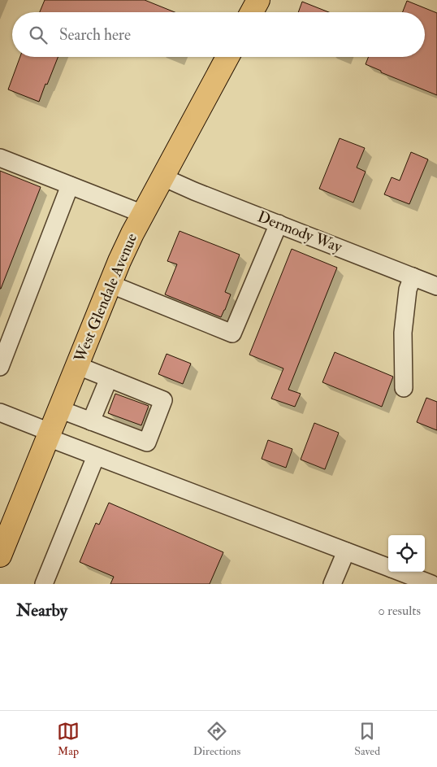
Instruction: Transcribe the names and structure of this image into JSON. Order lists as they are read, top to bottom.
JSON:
{
  "streets": {
    "main road": ["West Glendale Avenue"],
    "street": ["Dermody Way"]
  },
  "crossings": [
    ["Dermody Way", "West Glendale Avenue"]
  ],
  "page": {
    "search": "Search here",
    "heading": ["Nearby", "0 results"],
    "nav": ["Map", "Directions", "Saved"]
  }
}
